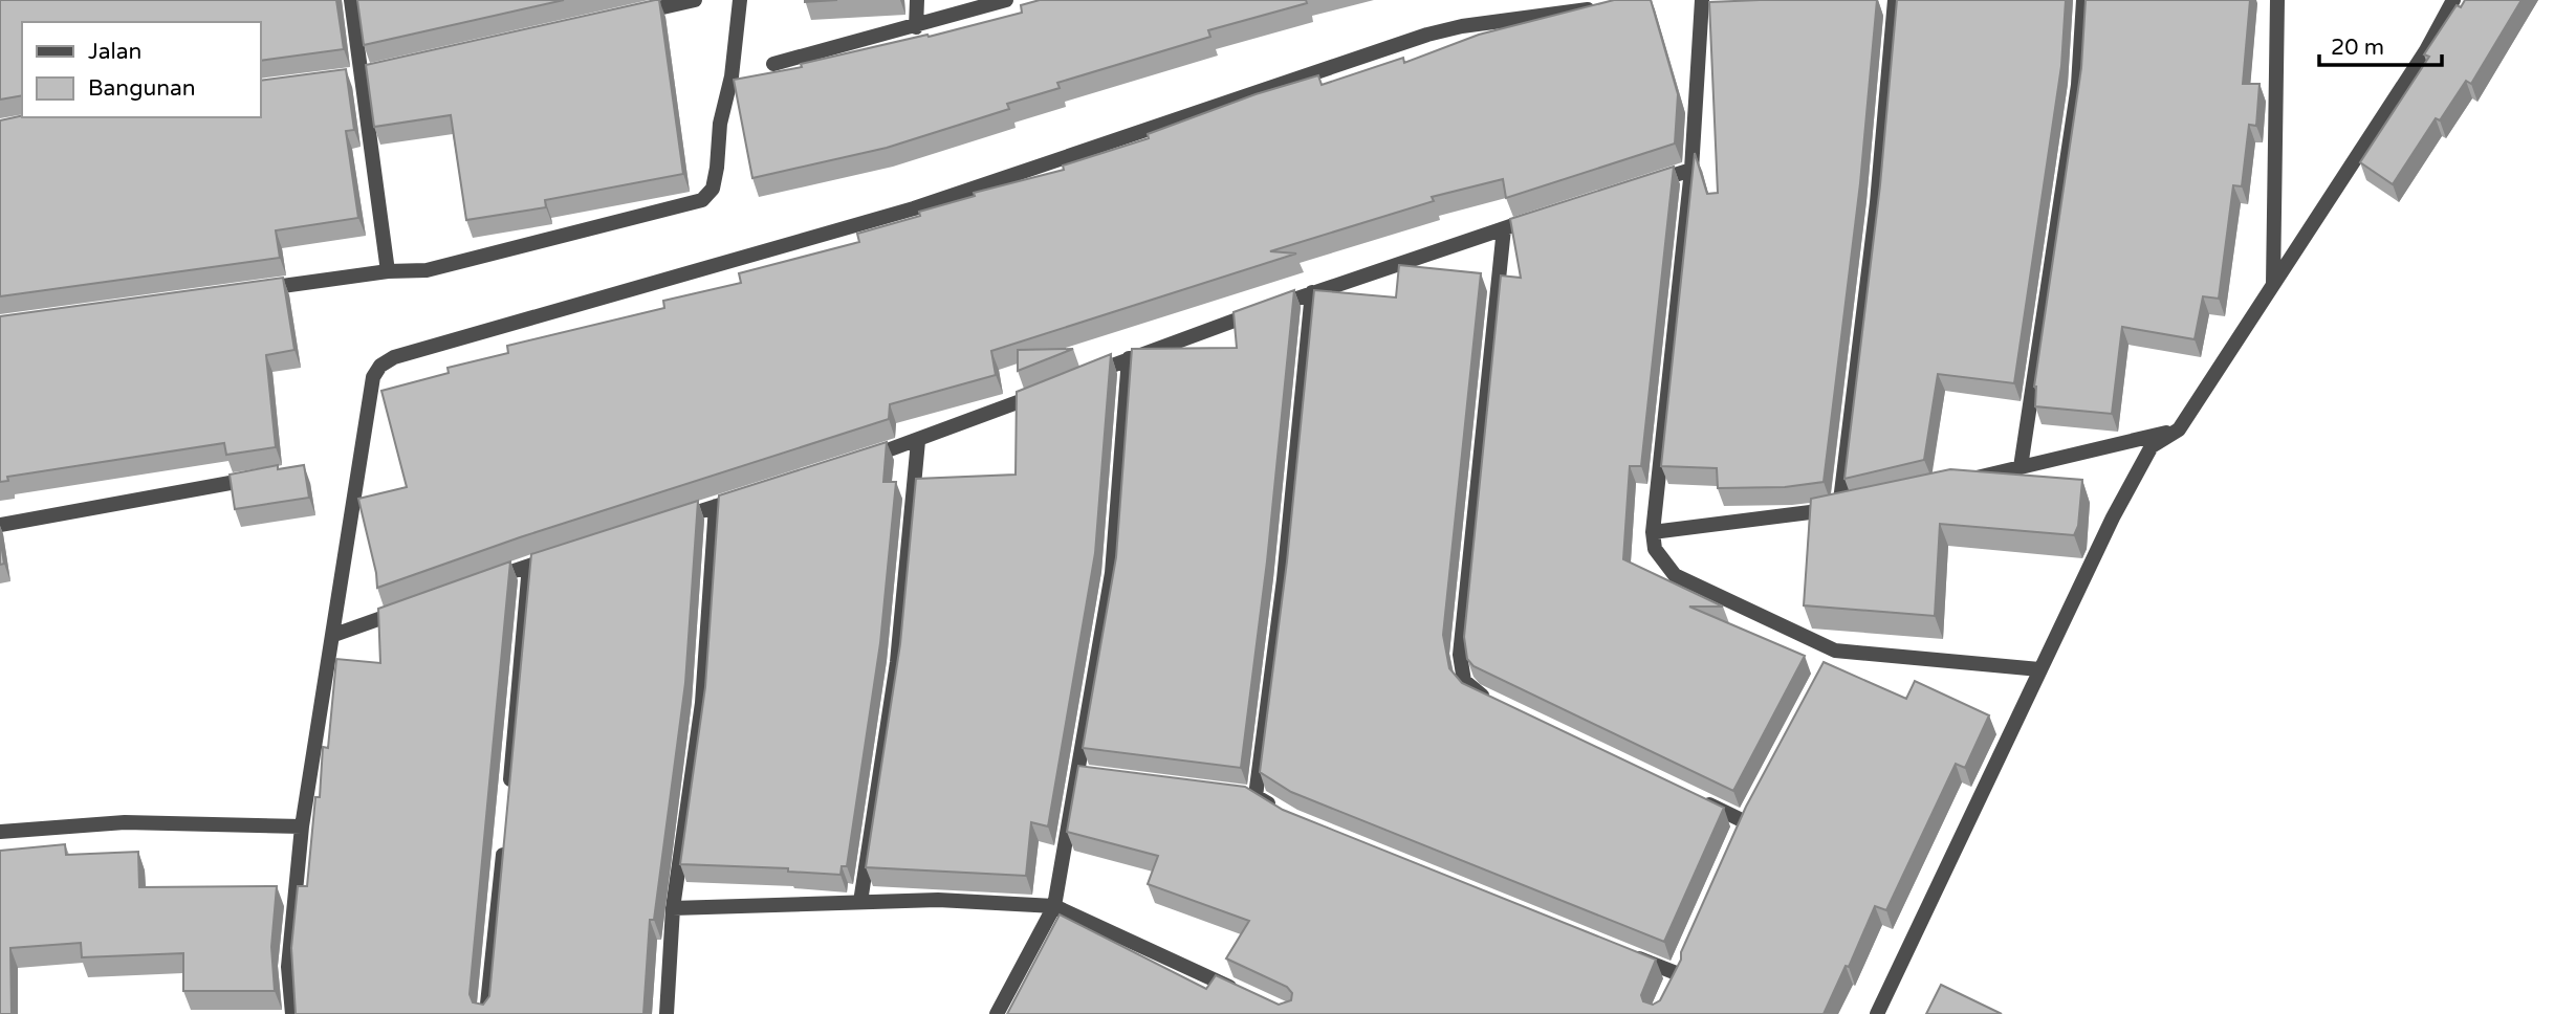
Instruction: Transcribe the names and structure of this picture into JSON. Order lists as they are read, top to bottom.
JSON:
{
  "legend": ["Jalan", "Bangunan"],
  "scale_bar": "20 m"
}
